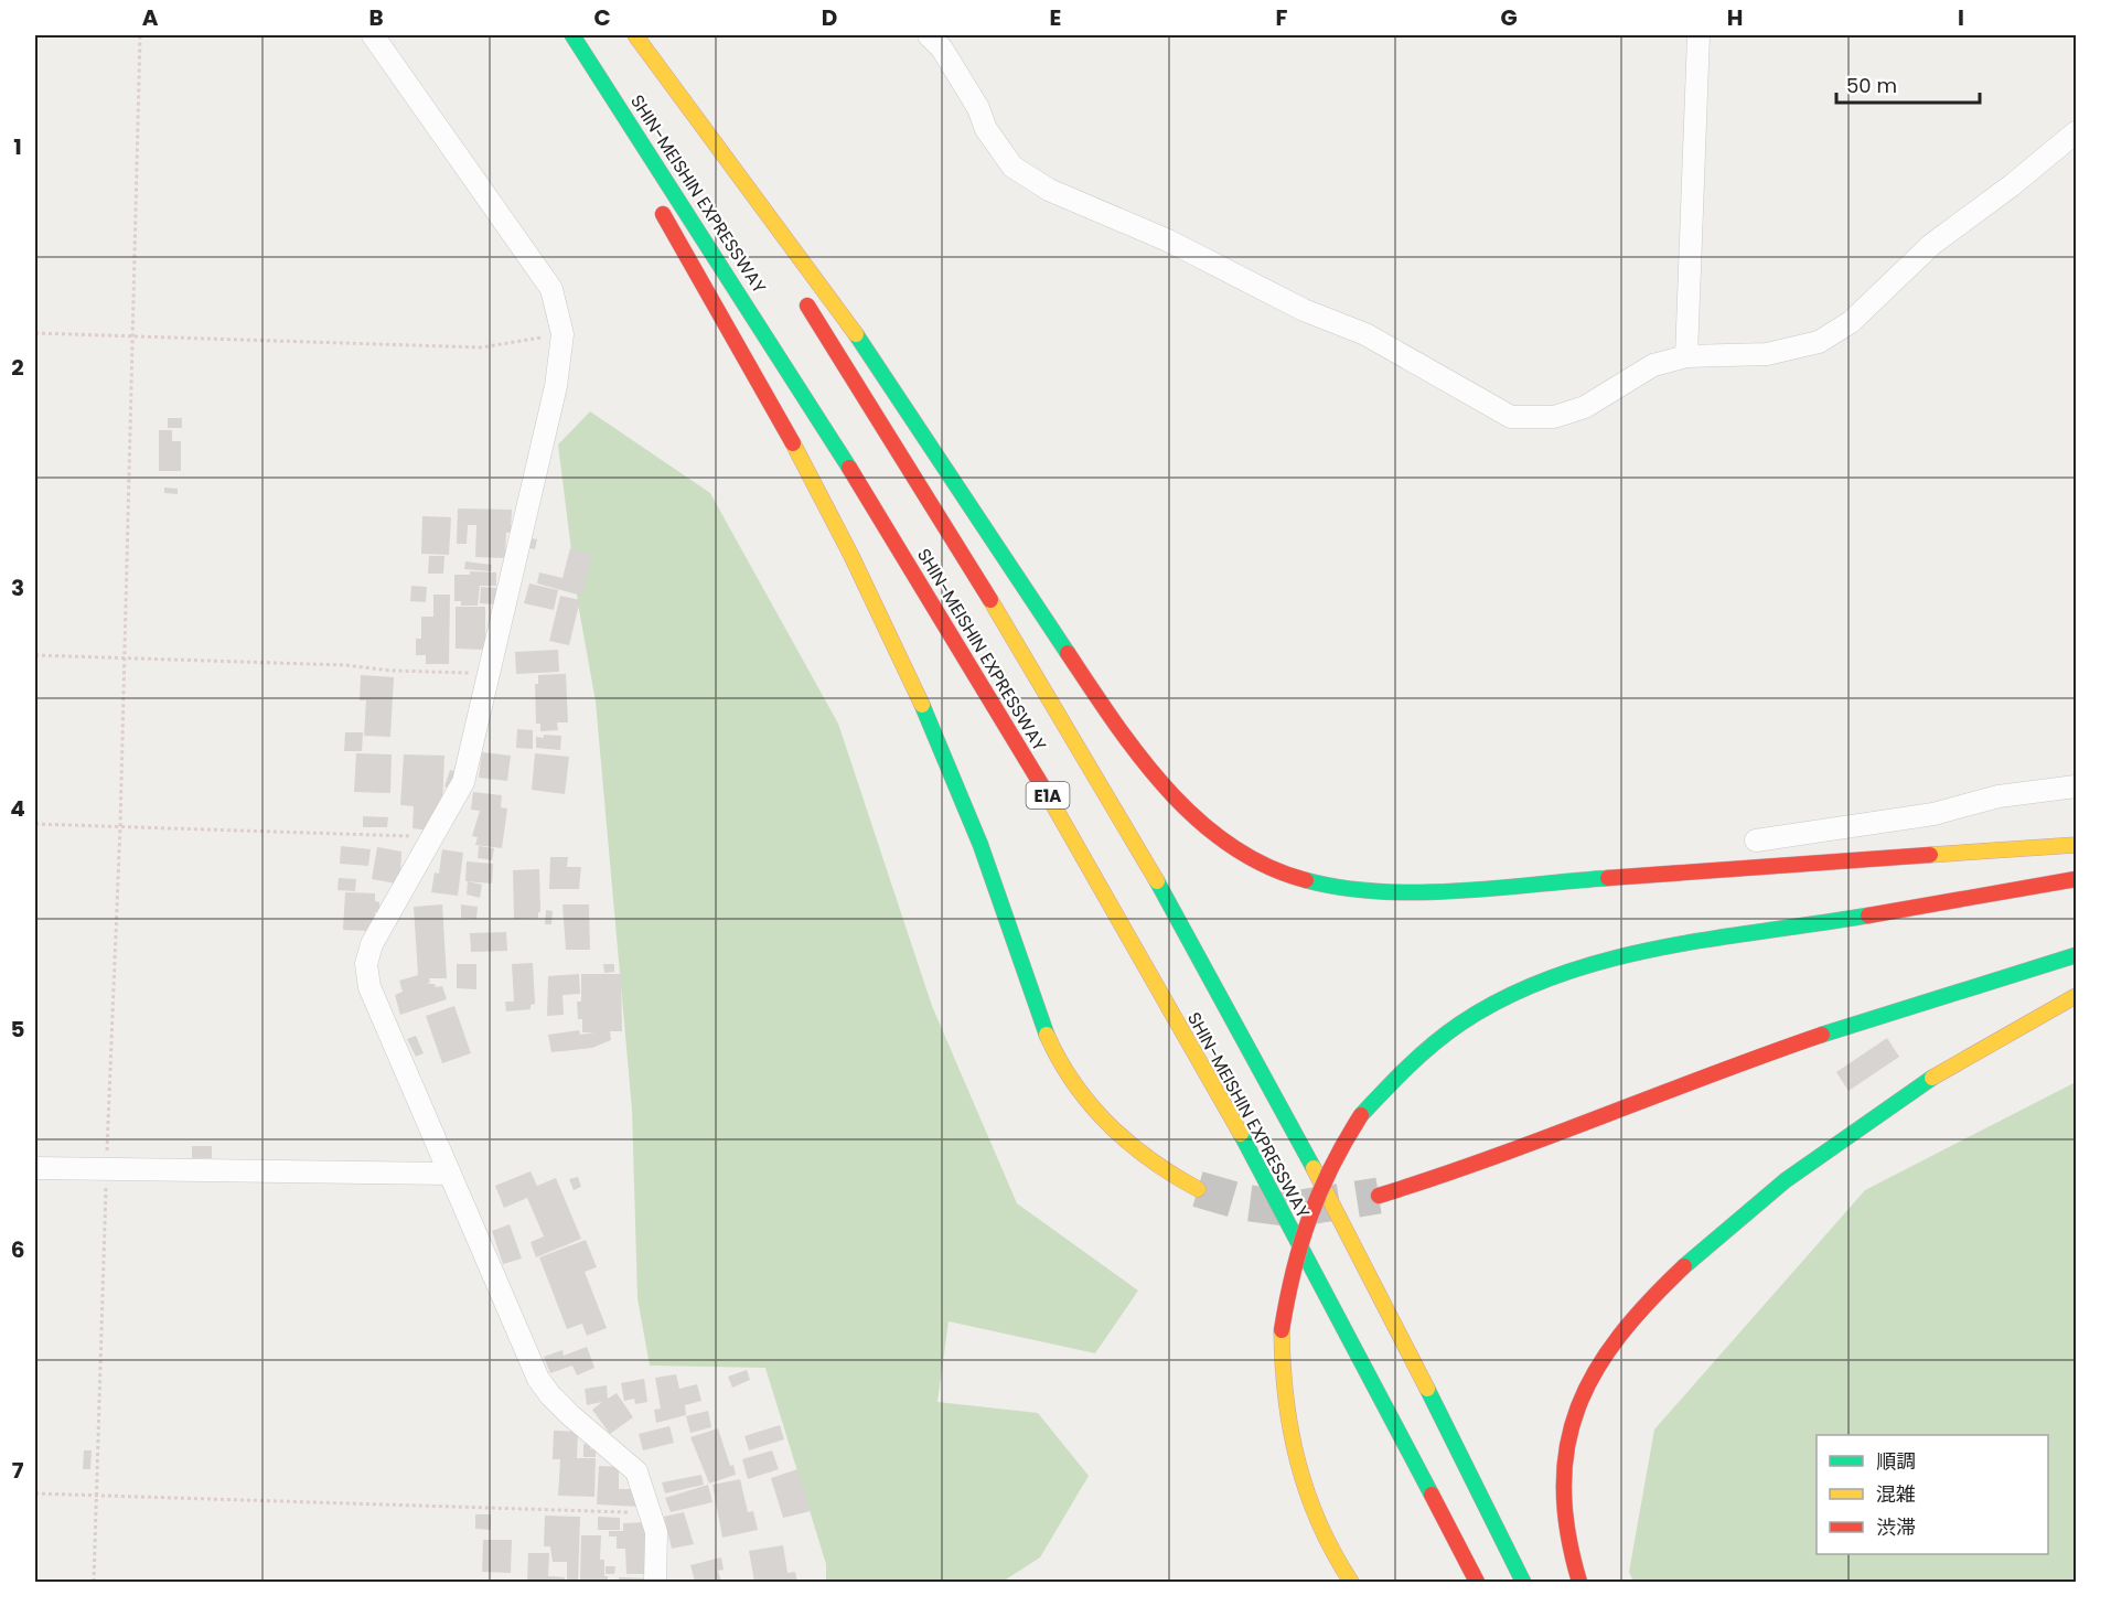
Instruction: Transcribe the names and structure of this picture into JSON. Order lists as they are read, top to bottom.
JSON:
{
  "streets": {
    "highway": ["SHIN-MEISHIN EXPRESSWAY", "E1A"]
  },
  "legend": ["順調", "混雑", "渋滞"],
  "scale_bar": "50 m",
  "grid": {
    "columns": [
      "A",
      "B",
      "C",
      "D",
      "E",
      "F",
      "G",
      "H",
      "I"
    ],
    "rows": [
      "1",
      "2",
      "3",
      "4",
      "5",
      "6",
      "7"
    ]
  }
}
